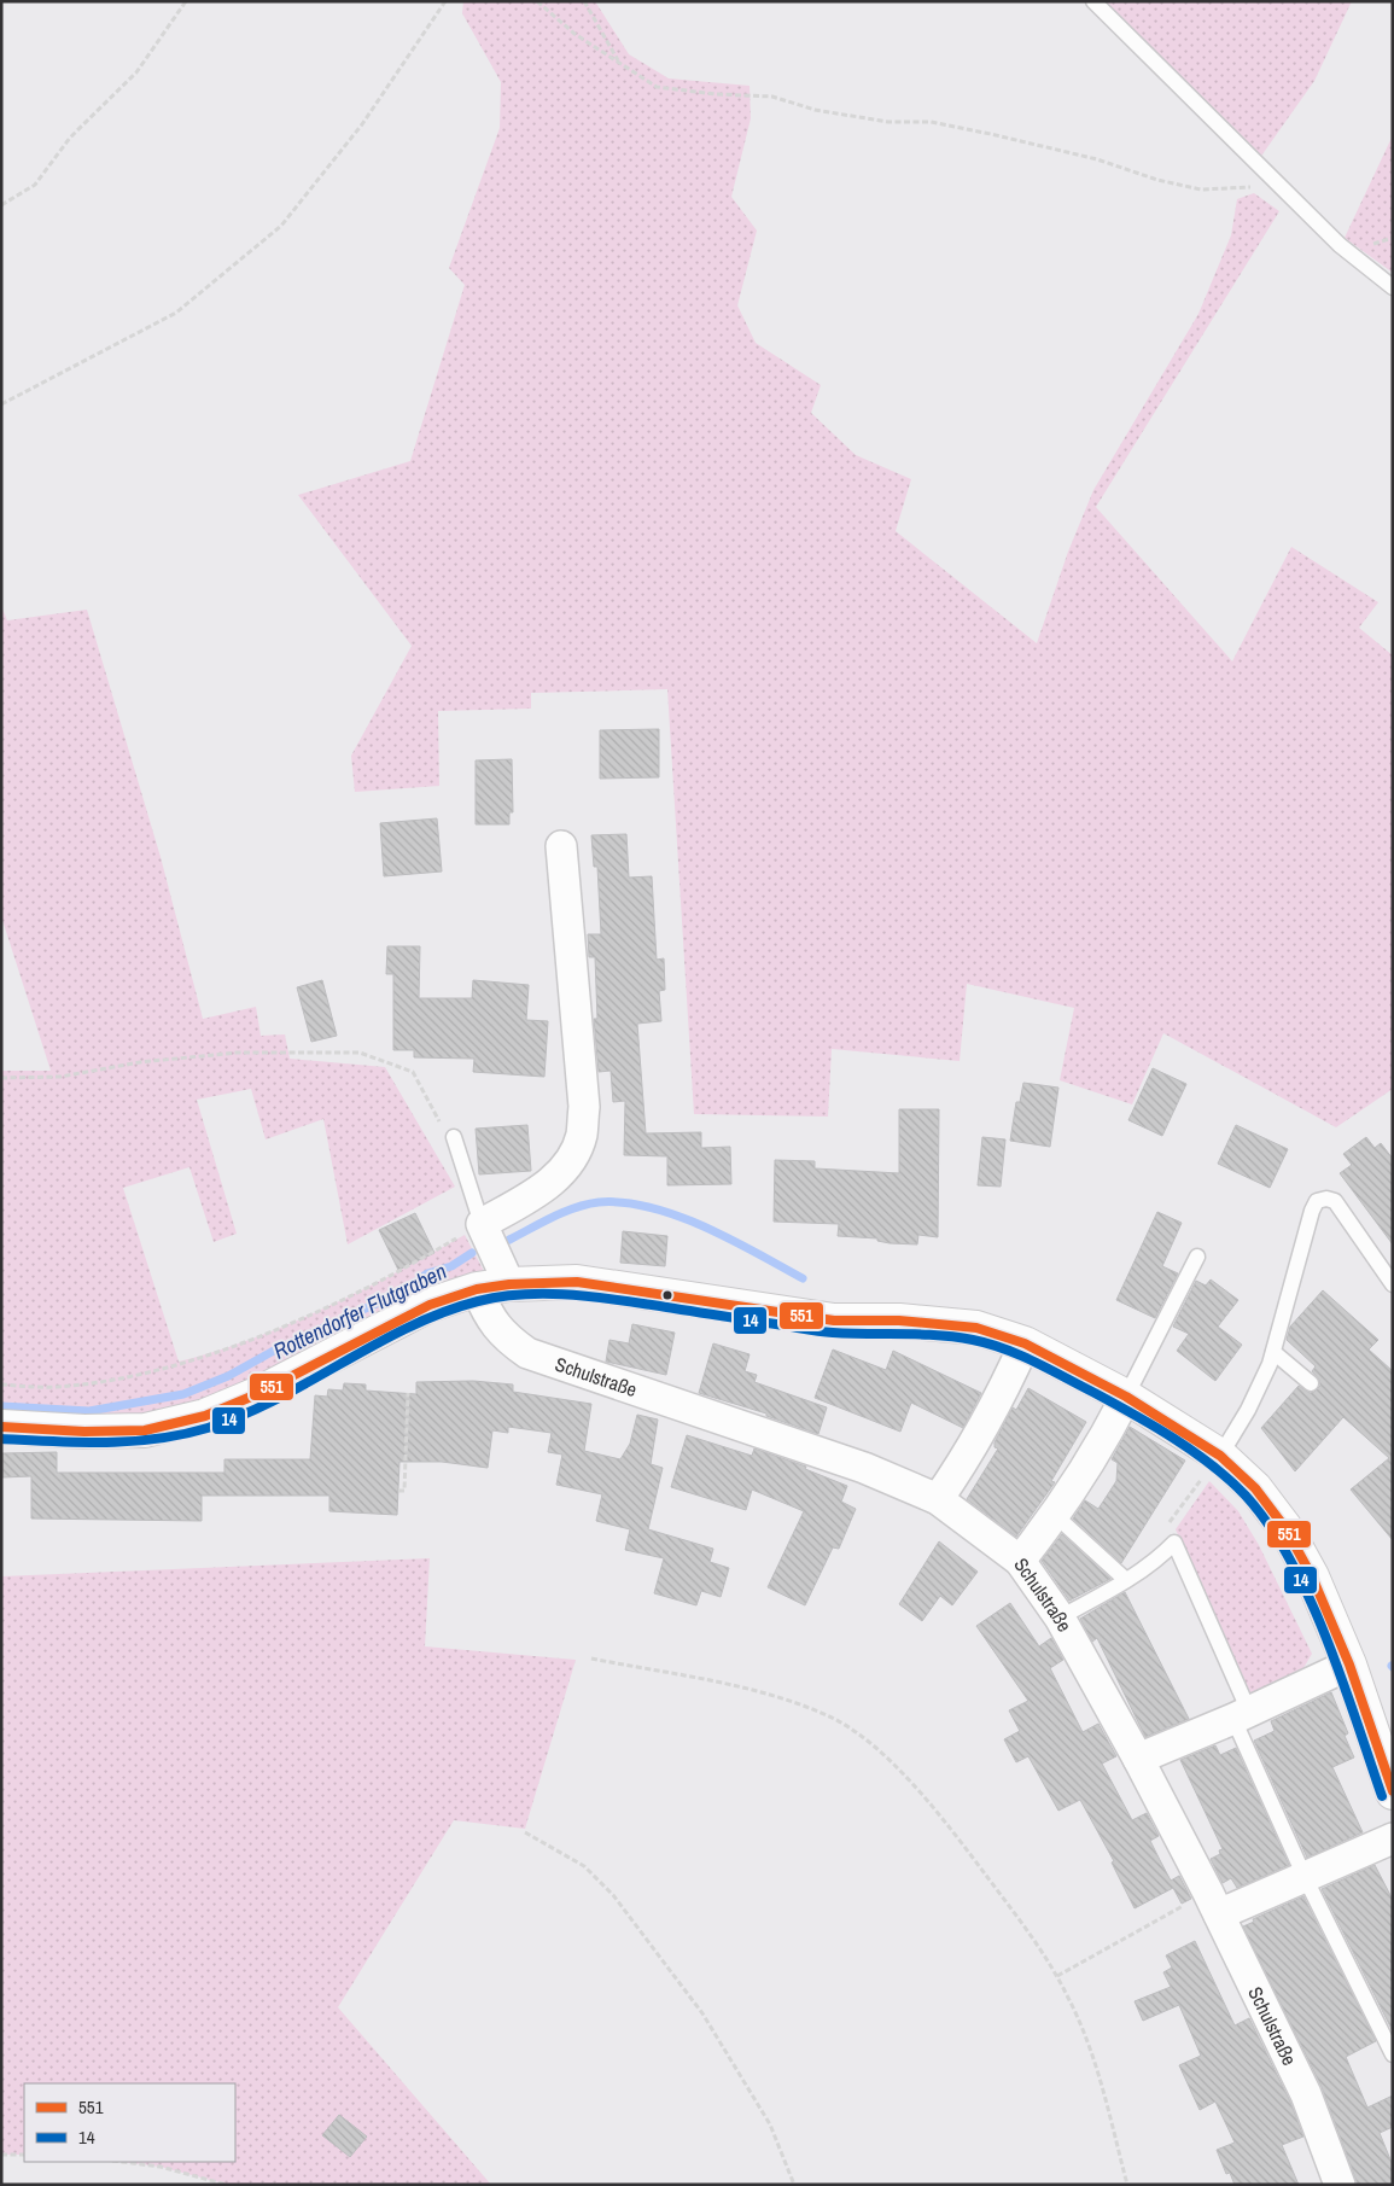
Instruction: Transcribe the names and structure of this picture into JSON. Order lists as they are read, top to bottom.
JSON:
{
  "streets": {
    "street": ["Schulstraße"]
  },
  "water": ["Rottendorfer Flutgraben"],
  "lines": ["transit line 551", "transit line 14"],
  "legend": ["551", "14"]
}
